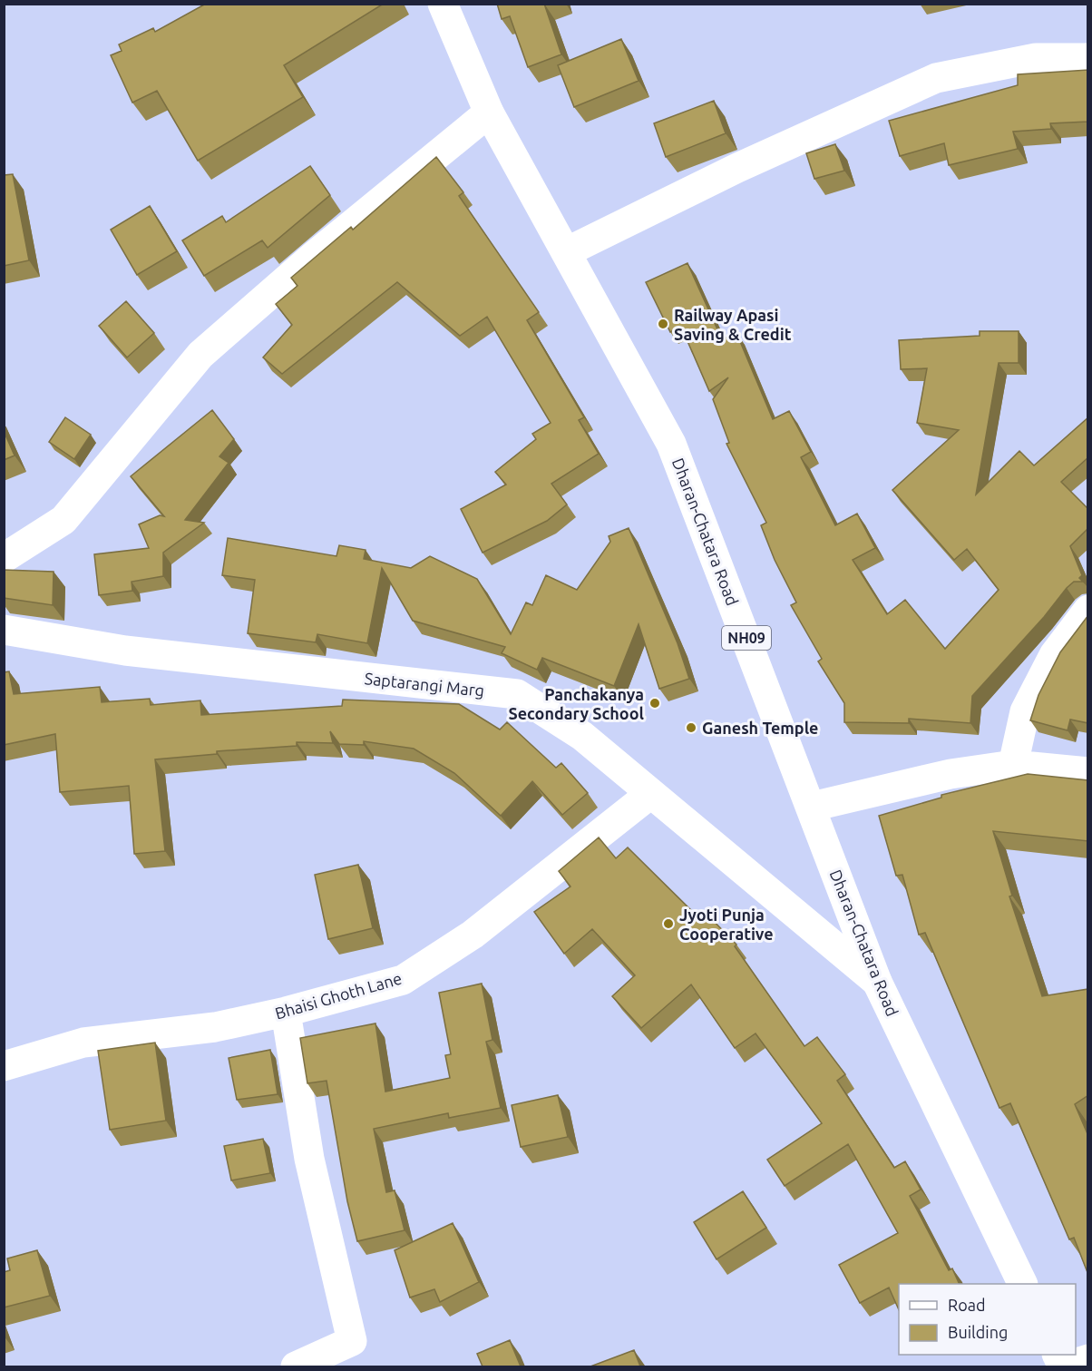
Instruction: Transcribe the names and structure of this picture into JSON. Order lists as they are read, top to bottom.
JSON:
{
  "streets": {
    "street": [
      "Dharan-Chatara Road",
      "NH09",
      "Saptarangi Marg",
      "Bhaisi Ghoth Lane"
    ]
  },
  "crossings": [
    ["Dharan-Chatara Road", "Saptarangi Marg"],
    ["Saptarangi Marg", "Bhaisi Ghoth Lane"]
  ],
  "places": [
    "Railway Apasi Saving & Credit",
    "Panchakanya Secondary School",
    "Ganesh Temple",
    "Jyoti Punja Cooperative"
  ],
  "legend": ["Road", "Building"]
}
